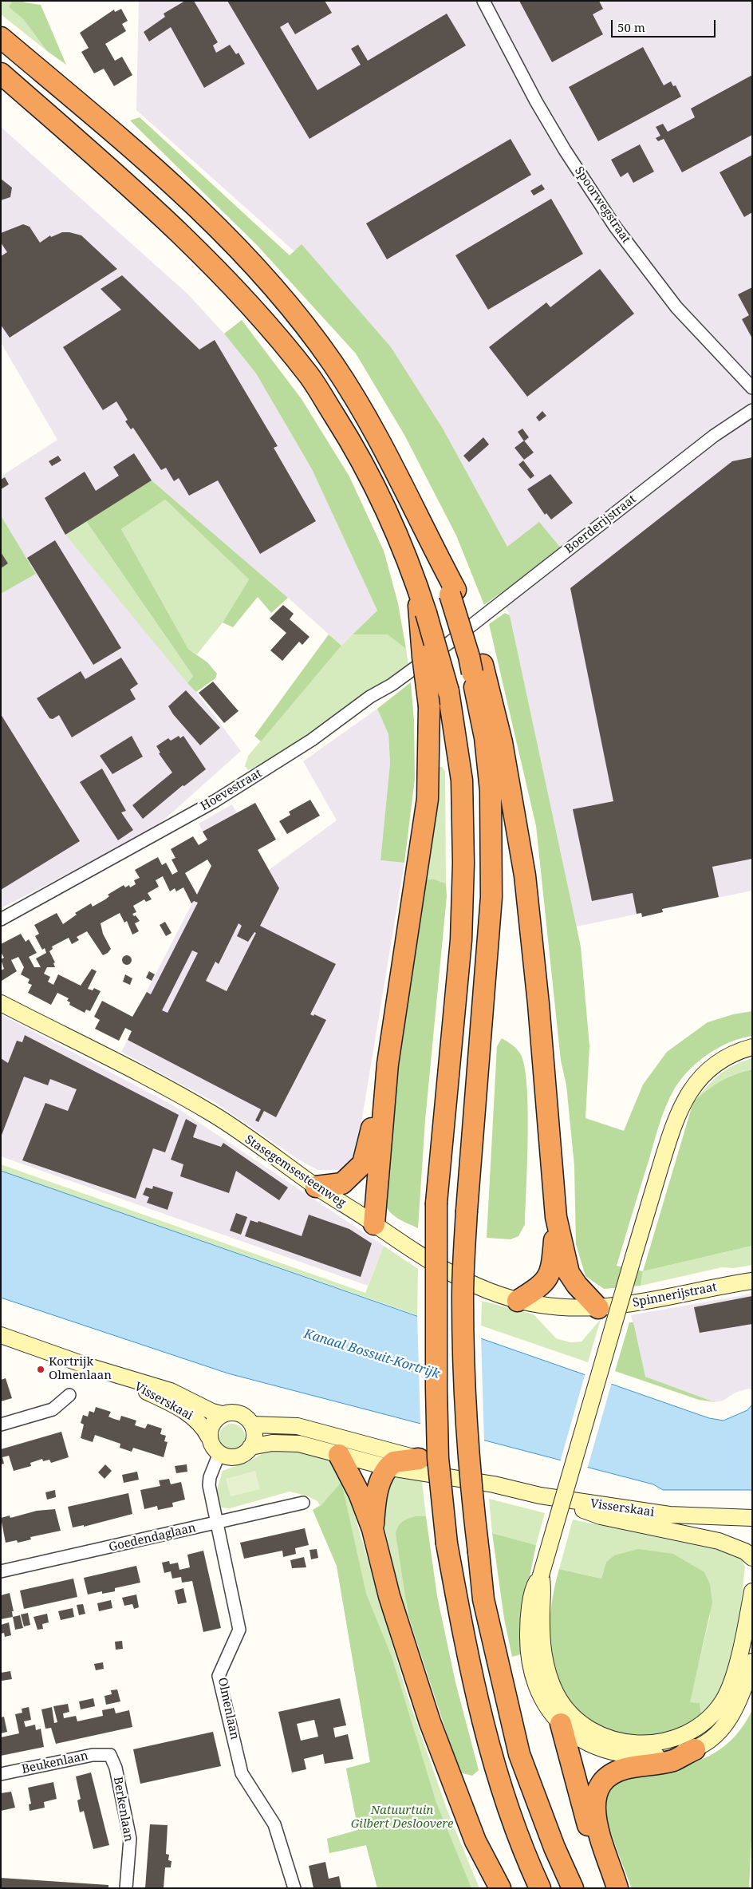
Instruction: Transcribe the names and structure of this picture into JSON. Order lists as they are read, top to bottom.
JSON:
{
  "streets": {
    "street": [
      "Spoorwegstraat",
      "Boerderijstraat",
      "Hoevestraat",
      "Stasegemsesteenweg",
      "Spinnerijstraat",
      "Visserskaai",
      "Goedendaglaan",
      "Olmenlaan",
      "Beukenlaan",
      "Berkenlaan"
    ]
  },
  "crossings": [
    ["Boerderijstraat", "Hoevestraat"],
    ["Stasegemsesteenweg", "Spinnerijstraat"],
    ["Visserskaai", "Olmenlaan"],
    ["Goedendaglaan", "Olmenlaan"],
    ["Beukenlaan", "Berkenlaan"]
  ],
  "water": ["Kanaal Bossuit-Kortrijk"],
  "parks": ["Natuurtuin Gilbert Desloovere"],
  "places": ["Kortrijk Olmenlaan"],
  "scale_bar": "50 m"
}
